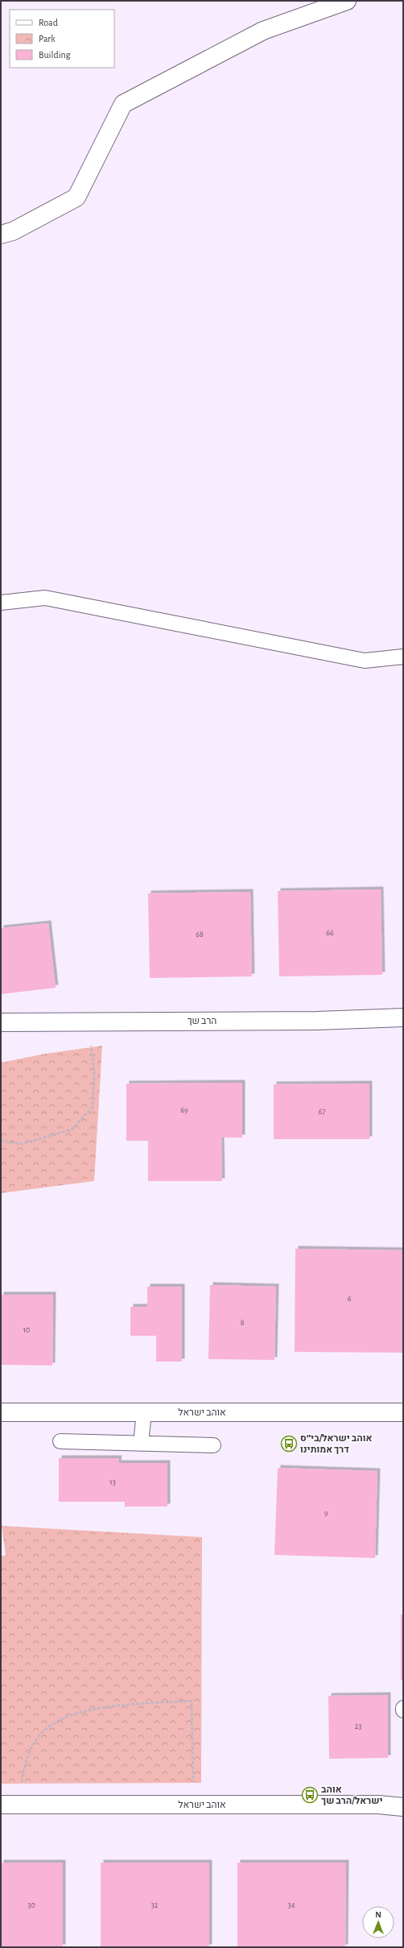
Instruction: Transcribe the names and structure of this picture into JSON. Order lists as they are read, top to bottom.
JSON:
{
  "streets": {
    "street": ["הרב שך", "אוהב ישראל"]
  },
  "places": {
    "bus stop": ["אוהב ישראל/בי״ס דרך אמותינו", "אוהב ישראל/הרב שך"]
  },
  "house_numbers": [
    "66",
    "68",
    "69",
    "67",
    "6",
    "8",
    "10",
    "13",
    "9",
    "23",
    "30",
    "32",
    "34"
  ],
  "legend": ["Road", "Park", "Building"],
  "north": "top"
}
